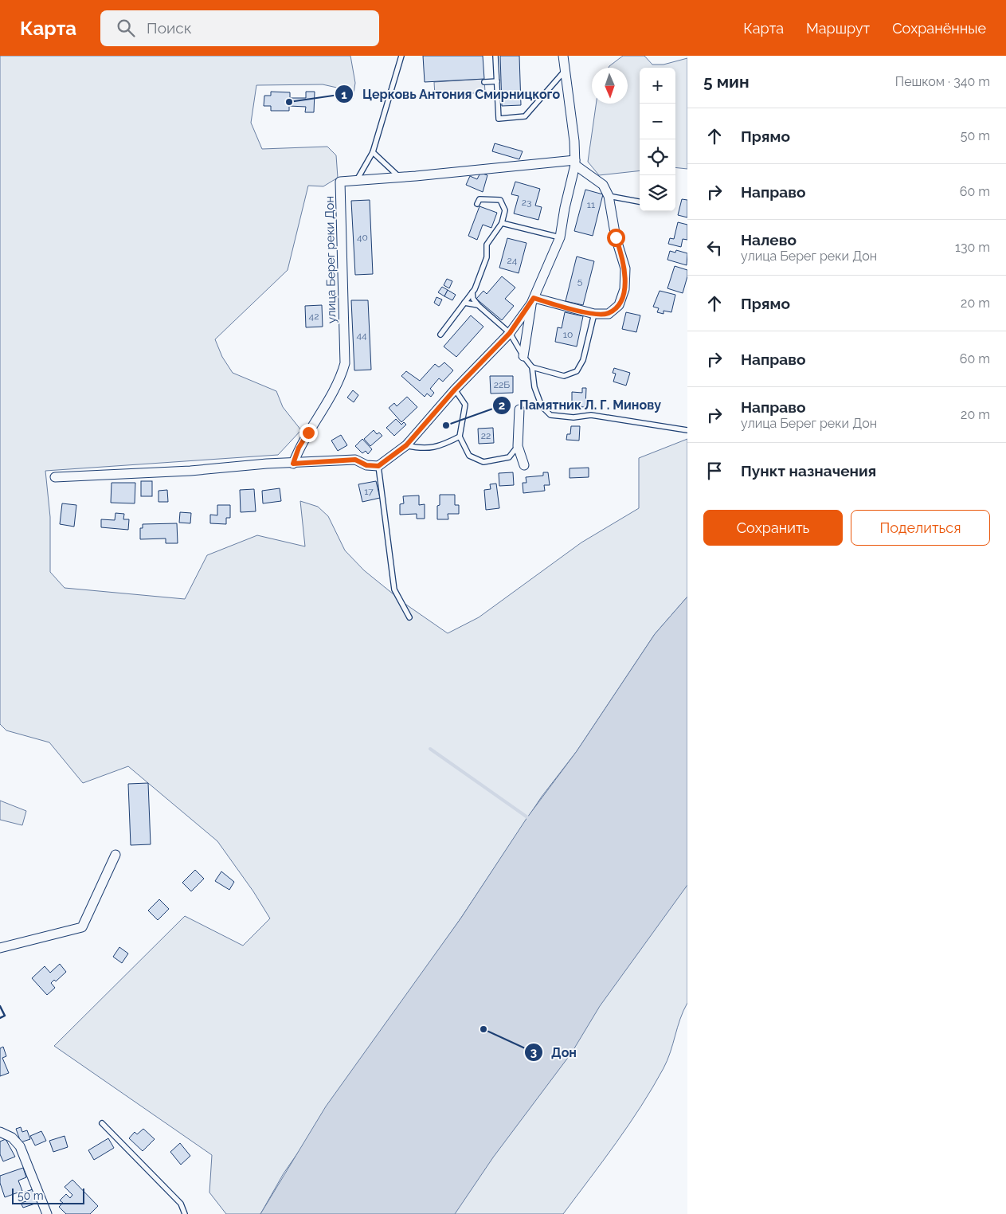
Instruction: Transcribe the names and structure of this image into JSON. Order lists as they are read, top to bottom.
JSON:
{
  "streets": {
    "street": ["улица Берег реки Дон"]
  },
  "places": ["Церковь Антония Смирницкого", "Памятник Л. Г. Минову", "Дон"],
  "house_numbers": [
    "23",
    "11",
    "40",
    "24",
    "5",
    "42",
    "10",
    "44",
    "22Б",
    "22",
    "17"
  ],
  "scale_bar": "50 m",
  "north": "bottom",
  "page": {
    "header": "Карта",
    "search": "Поиск",
    "nav": ["Карта", "Маршрут", "Сохранённые"],
    "heading": ["5 мин", "Пешком · 340 m"],
    "map_buttons": ["+", "−"],
    "list": [
      ["Прямо", "50 m"],
      ["Направо", "60 m"],
      ["Налево", "улица Берег реки Дон", "130 m"],
      ["Прямо", "20 m"],
      ["Направо", "60 m"],
      ["Направо", "улица Берег реки Дон", "20 m"],
      "Пункт назначения"
    ],
    "buttons": ["Сохранить", "Поделиться"],
    "scale": "50 m"
  }
}
